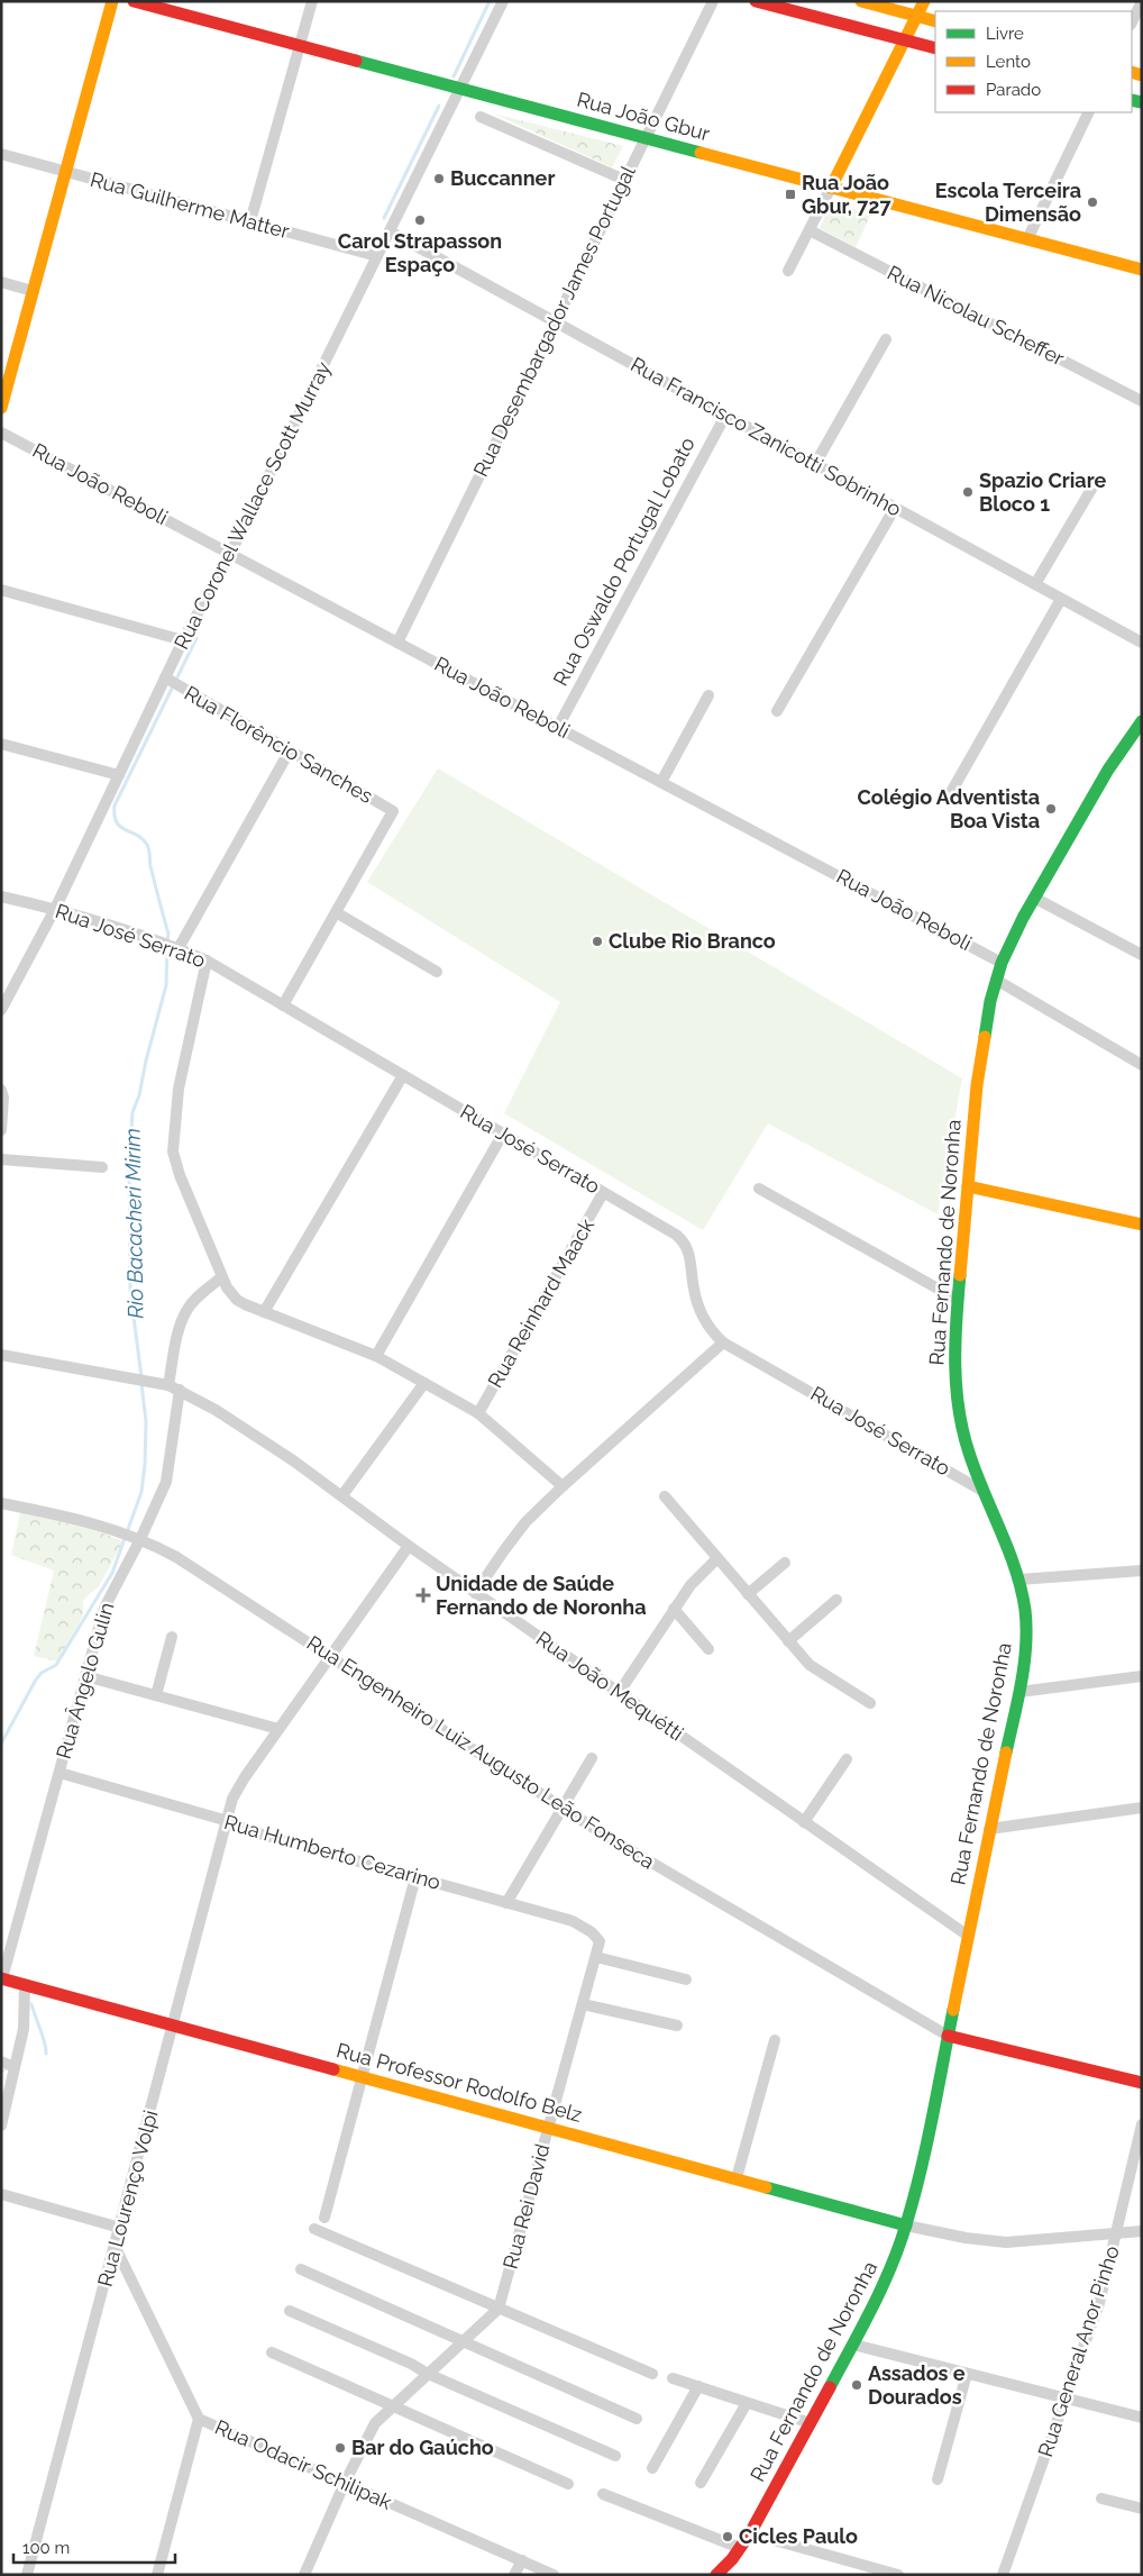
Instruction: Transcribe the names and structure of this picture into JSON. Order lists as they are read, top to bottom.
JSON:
{
  "streets": {
    "main road": ["Rua João Gbur", "Rua Fernando de Noronha", "Rua Professor Rodolfo Belz"],
    "street": [
      "Rua Guilherme Matter",
      "Rua Nicolau Scheffer",
      "Rua Desembargador James Portugal",
      "Rua Francisco Zanicotti Sobrinho",
      "Rua João Reboli",
      "Rua Coronel Wallace Scott Murray",
      "Rua Oswaldo Portugal Lobato",
      "Rua Florêncio Sanches",
      "Rua José Serrato",
      "Rua Reinhard Maack",
      "Rua Ângelo Gulin",
      "Rua João Mequétti",
      "Rua Engenheiro Luiz Augusto Leão Fonseca",
      "Rua Humberto Cezarino",
      "Rua Lourenço Volpi",
      "Rua Rei David",
      "Rua General Anor Pinho",
      "Rua Odacir Schilipak"
    ]
  },
  "crossings": [
    ["Rua João Gbur", "Rua Desembargador James Portugal"],
    ["Rua João Gbur", "Rua Coronel Wallace Scott Murray"],
    ["Rua Guilherme Matter", "Rua Coronel Wallace Scott Murray"],
    ["Rua Desembargador James Portugal", "Rua Francisco Zanicotti Sobrinho"],
    ["Rua Desembargador James Portugal", "Rua João Reboli"],
    ["Rua Francisco Zanicotti Sobrinho", "Rua Coronel Wallace Scott Murray"],
    ["Rua Francisco Zanicotti Sobrinho", "Rua Oswaldo Portugal Lobato"],
    ["Rua João Reboli", "Rua Coronel Wallace Scott Murray"],
    ["Rua João Reboli", "Rua Oswaldo Portugal Lobato"],
    ["Rua João Reboli", "Rua Fernando de Noronha"],
    ["Rua Coronel Wallace Scott Murray", "Rua Florêncio Sanches"],
    ["Rua Coronel Wallace Scott Murray", "Rua José Serrato"],
    ["Rua José Serrato", "Rua Fernando de Noronha"],
    ["Rua José Serrato", "Rua Reinhard Maack"],
    ["Rua Fernando de Noronha", "Rua João Mequétti"],
    ["Rua Fernando de Noronha", "Rua Engenheiro Luiz Augusto Leão Fonseca"],
    ["Rua Fernando de Noronha", "Rua Professor Rodolfo Belz"],
    ["Rua Ângelo Gulin", "Rua João Mequétti"],
    ["Rua Ângelo Gulin", "Rua Engenheiro Luiz Augusto Leão Fonseca"],
    ["Rua Ângelo Gulin", "Rua Humberto Cezarino"],
    ["Rua Ângelo Gulin", "Rua Professor Rodolfo Belz"],
    ["Rua João Mequétti", "Rua Lourenço Volpi"],
    ["Rua Engenheiro Luiz Augusto Leão Fonseca", "Rua Lourenço Volpi"],
    ["Rua Humberto Cezarino", "Rua Lourenço Volpi"],
    ["Rua Humberto Cezarino", "Rua Rei David"],
    ["Rua Professor Rodolfo Belz", "Rua Lourenço Volpi"],
    ["Rua Professor Rodolfo Belz", "Rua Rei David"],
    ["Rua Lourenço Volpi", "Rua Odacir Schilipak"]
  ],
  "water": ["Rio Bacacheri Mirim"],
  "places": {
    "other": [
      "Buccanner",
      "Escola Terceira Dimensão",
      "Carol Strapasson Espaço",
      "Spazio Criare Bloco 1",
      "Colégio Adventista Boa Vista",
      "Clube Rio Branco",
      "Assados e Dourados",
      "Bar do Gaúcho",
      "Cicles Paulo"
    ],
    "transit": ["Rua João Gbur, 727"],
    "health": ["Unidade de Saúde Fernando de Noronha"]
  },
  "legend": ["Livre", "Lento", "Parado"],
  "scale_bar": "100 m"
}
